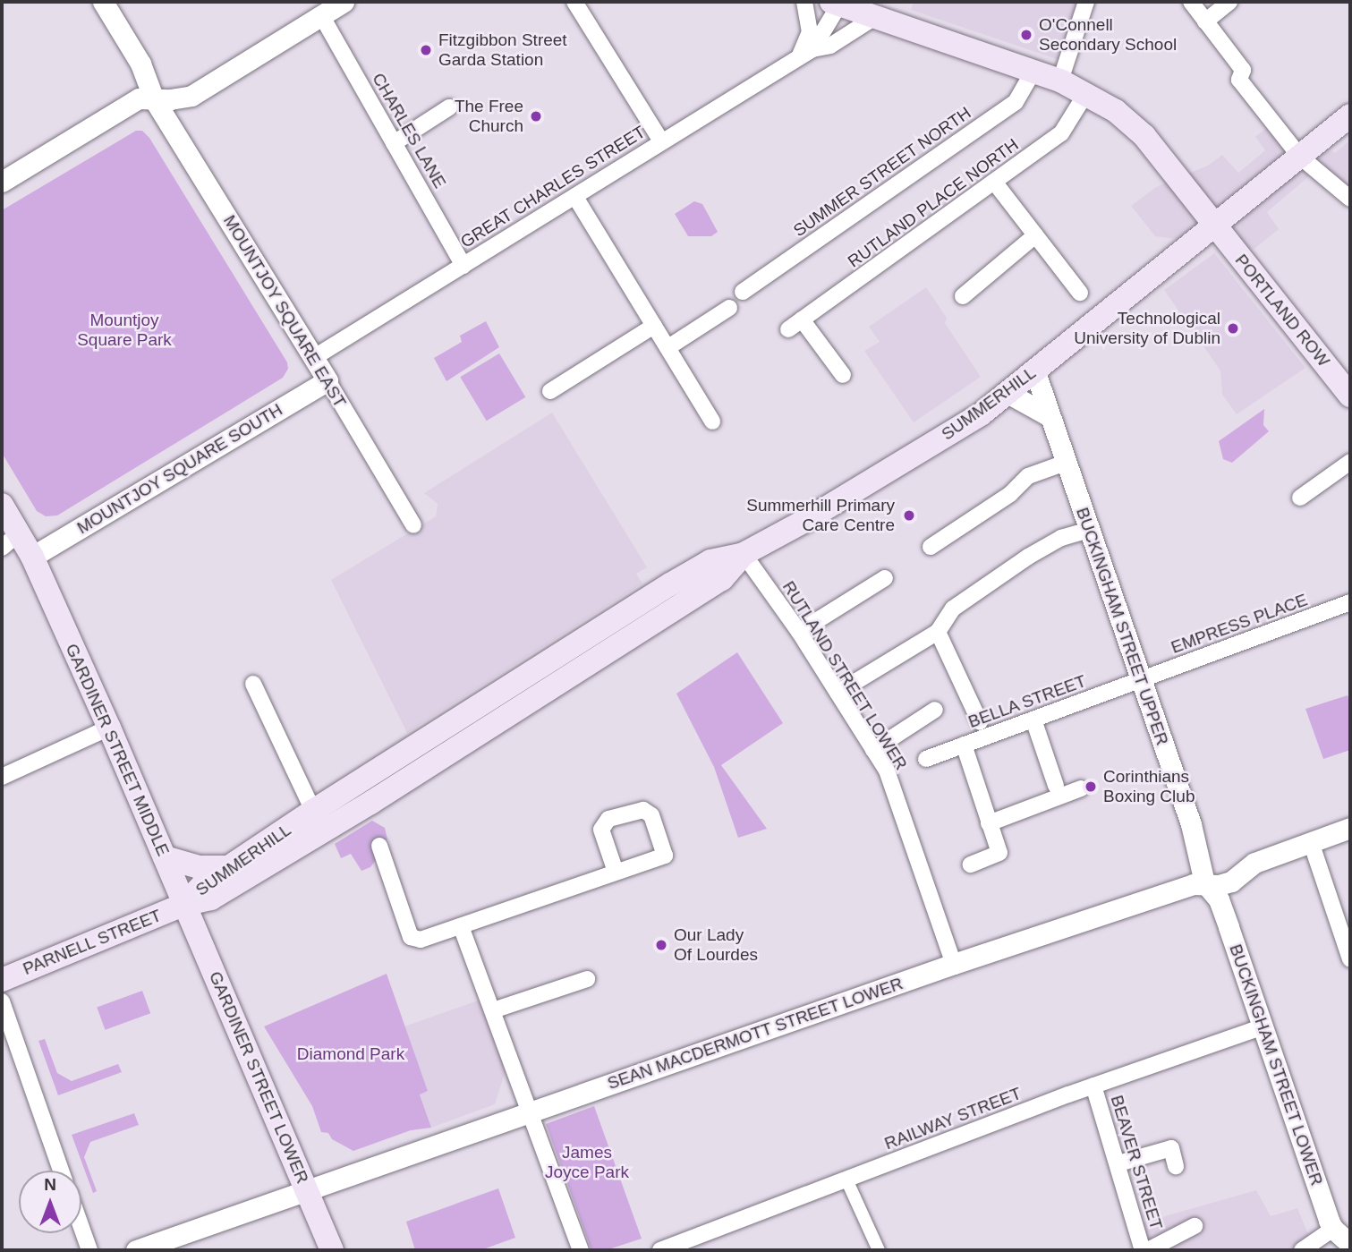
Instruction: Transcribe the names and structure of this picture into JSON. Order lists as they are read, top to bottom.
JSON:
{
  "streets": {
    "main road": [
      "PORTLAND ROW",
      "SUMMERHILL",
      "GARDINER STREET MIDDLE",
      "PARNELL STREET",
      "GARDINER STREET LOWER"
    ],
    "street": [
      "CHARLES LANE",
      "SUMMER STREET NORTH",
      "GREAT CHARLES STREET",
      "RUTLAND PLACE NORTH",
      "MOUNTJOY SQUARE EAST",
      "MOUNTJOY SQUARE SOUTH",
      "EMPRESS PLACE",
      "BUCKINGHAM STREET UPPER",
      "RUTLAND STREET LOWER",
      "BELLA STREET",
      "SEAN MACDERMOTT STREET LOWER",
      "BUCKINGHAM STREET LOWER",
      "RAILWAY STREET",
      "BEAVER STREET"
    ]
  },
  "crossings": [
    ["CHARLES LANE", "GREAT CHARLES STREET"],
    ["SUMMER STREET NORTH", "PORTLAND ROW"],
    ["GREAT CHARLES STREET", "PORTLAND ROW"],
    ["GREAT CHARLES STREET", "MOUNTJOY SQUARE EAST"],
    ["RUTLAND PLACE NORTH", "PORTLAND ROW"],
    ["PORTLAND ROW", "SUMMERHILL"],
    ["MOUNTJOY SQUARE EAST", "MOUNTJOY SQUARE SOUTH"],
    ["SUMMERHILL", "BUCKINGHAM STREET UPPER"],
    ["SUMMERHILL", "RUTLAND STREET LOWER"],
    ["SUMMERHILL", "GARDINER STREET MIDDLE"],
    ["SUMMERHILL", "PARNELL STREET"],
    ["SUMMERHILL", "GARDINER STREET LOWER"],
    ["MOUNTJOY SQUARE SOUTH", "GARDINER STREET MIDDLE"],
    ["EMPRESS PLACE", "BUCKINGHAM STREET UPPER"],
    ["EMPRESS PLACE", "BELLA STREET"],
    ["BUCKINGHAM STREET UPPER", "BELLA STREET"],
    ["BUCKINGHAM STREET UPPER", "SEAN MACDERMOTT STREET LOWER"],
    ["BUCKINGHAM STREET UPPER", "BUCKINGHAM STREET LOWER"],
    ["RUTLAND STREET LOWER", "SEAN MACDERMOTT STREET LOWER"],
    ["GARDINER STREET MIDDLE", "PARNELL STREET"],
    ["GARDINER STREET MIDDLE", "GARDINER STREET LOWER"],
    ["PARNELL STREET", "GARDINER STREET LOWER"],
    ["SEAN MACDERMOTT STREET LOWER", "BUCKINGHAM STREET LOWER"],
    ["SEAN MACDERMOTT STREET LOWER", "GARDINER STREET LOWER"],
    ["BUCKINGHAM STREET LOWER", "RAILWAY STREET"],
    ["RAILWAY STREET", "BEAVER STREET"]
  ],
  "parks": ["Mountjoy Square Park", "Diamond Park", "James Joyce Park"],
  "places": [
    "O'Connell Secondary School",
    "Fitzgibbon Street Garda Station",
    "The Free Church",
    "Technological University of Dublin",
    "Summerhill Primary Care Centre",
    "Corinthians Boxing Club",
    "Our Lady Of Lourdes"
  ],
  "north": "top"
}
